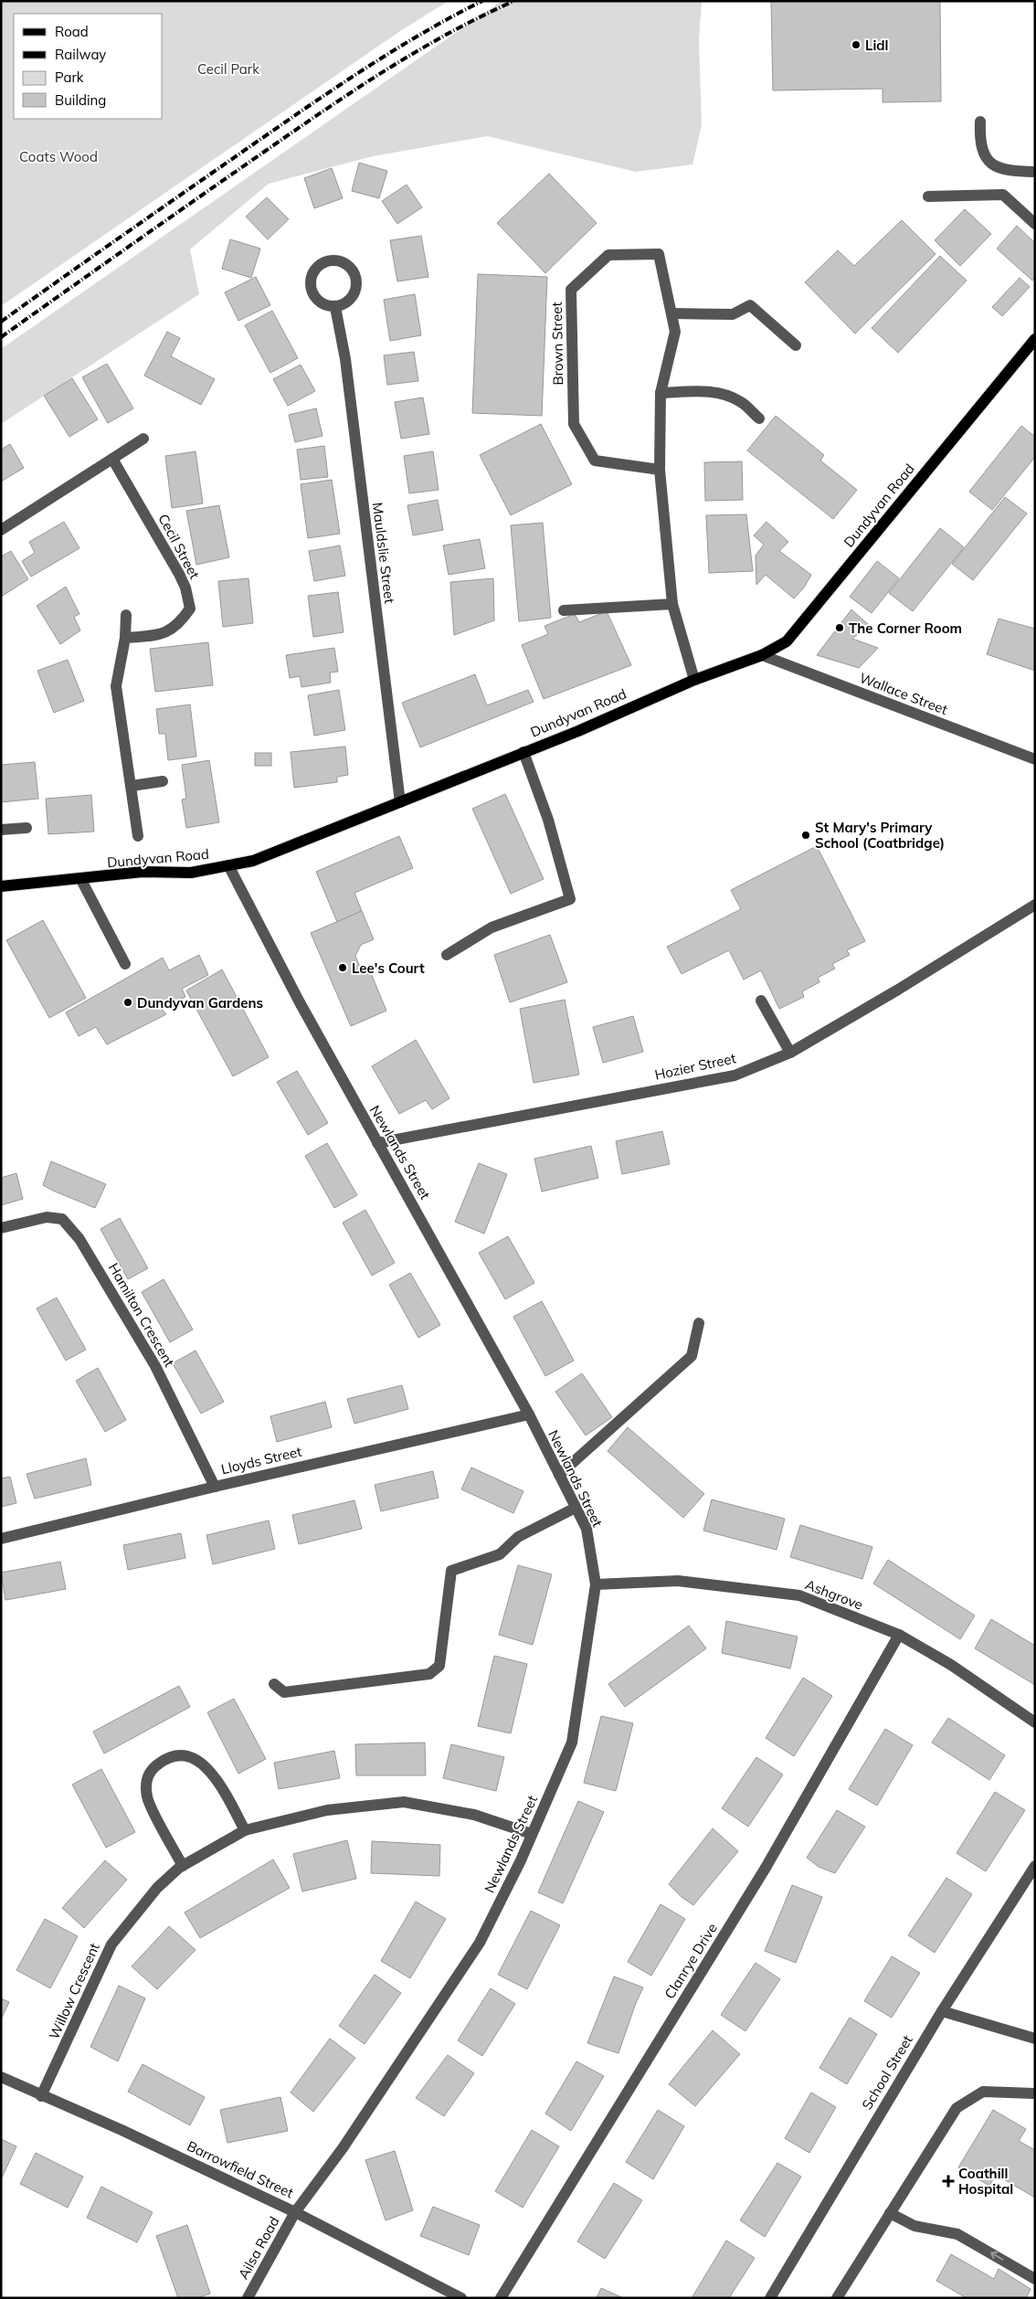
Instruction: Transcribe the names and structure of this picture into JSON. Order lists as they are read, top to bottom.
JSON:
{
  "streets": {
    "main road": ["Dundyvan Road"],
    "street": [
      "Brown Street",
      "Cecil Street",
      "Mauldslie Street",
      "Wallace Street",
      "Hozier Street",
      "Newlands Street",
      "Hamilton Crescent",
      "Lloyds Street",
      "Ashgrove",
      "Clanrye Drive",
      "Willow Crescent",
      "School Street",
      "Barrowfield Street",
      "Ailsa Road"
    ]
  },
  "crossings": [
    ["Brown Street", "Dundyvan Road"],
    ["Dundyvan Road", "Mauldslie Street"],
    ["Dundyvan Road", "Wallace Street"],
    ["Dundyvan Road", "Newlands Street"],
    ["Hozier Street", "Newlands Street"],
    ["Newlands Street", "Lloyds Street"],
    ["Newlands Street", "Ashgrove"],
    ["Newlands Street", "Willow Crescent"],
    ["Newlands Street", "Barrowfield Street"],
    ["Newlands Street", "Ailsa Road"],
    ["Hamilton Crescent", "Lloyds Street"],
    ["Ashgrove", "Clanrye Drive"],
    ["Willow Crescent", "Barrowfield Street"],
    ["Barrowfield Street", "Ailsa Road"]
  ],
  "parks": ["Cecil Park", "Coats Wood"],
  "places": {
    "other": [
      "Lidl",
      "The Corner Room",
      "St Mary's Primary School (Coatbridge)",
      "Lee's Court",
      "Dundyvan Gardens"
    ],
    "health": ["Coathill Hospital"]
  },
  "legend": [
    "Road",
    "Railway",
    "Park",
    "Building"
  ]
}
